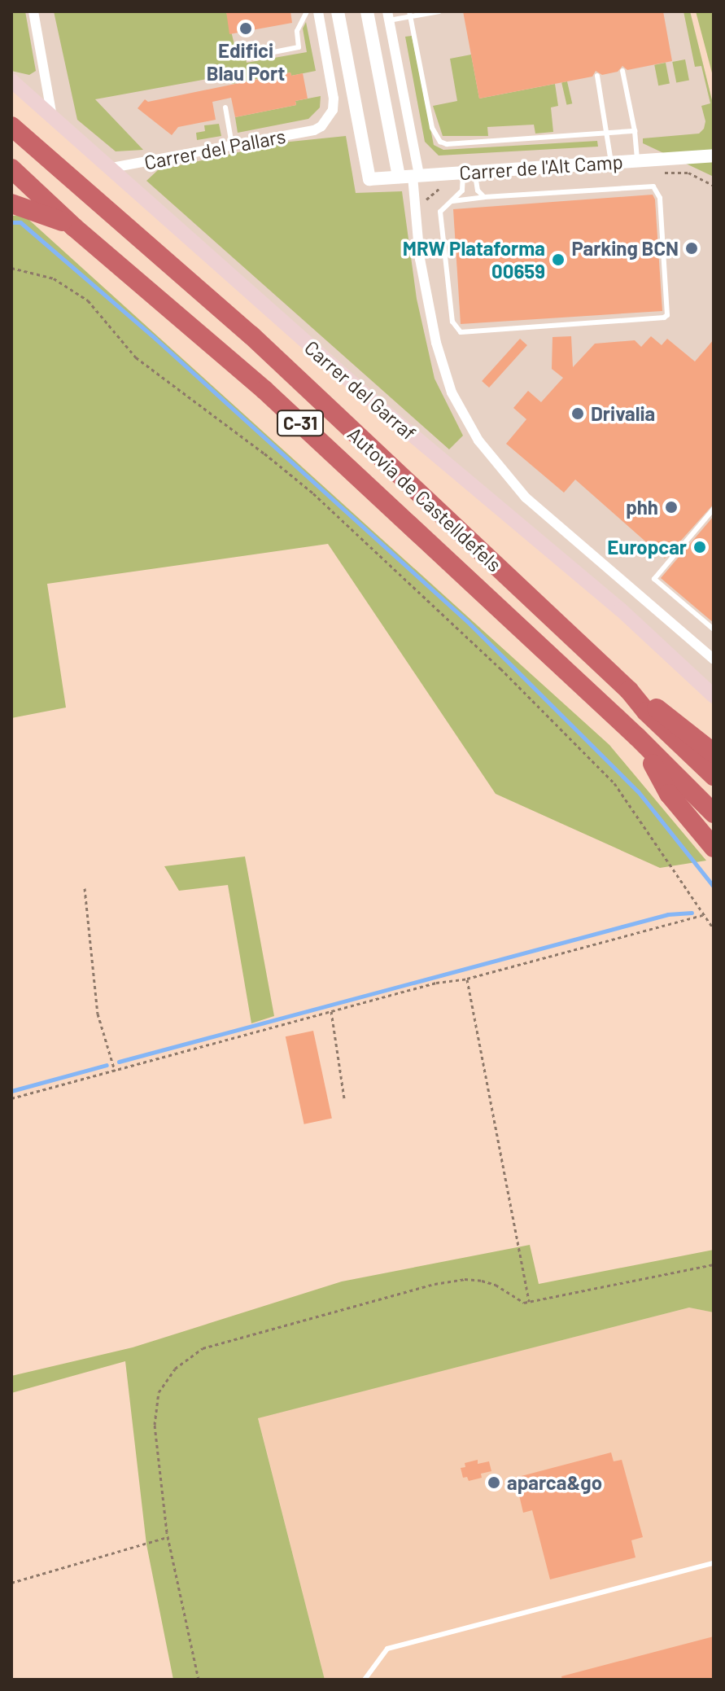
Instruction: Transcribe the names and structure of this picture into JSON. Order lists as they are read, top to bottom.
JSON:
{
  "streets": {
    "highway": ["C-31", "Autovia de Castelldefels"],
    "main road": ["Carrer del Garraf"],
    "street": ["Carrer del Pallars", "Carrer de l'Alt Camp"]
  },
  "crossings": [
    ["Carrer del Pallars", "Carrer del Garraf"]
  ],
  "places": [
    "Edifici Blau Port",
    "Parking BCN",
    "MRW Plataforma 00659",
    "Drivalia",
    "phh",
    "Europcar",
    "aparca&go"
  ]
}
